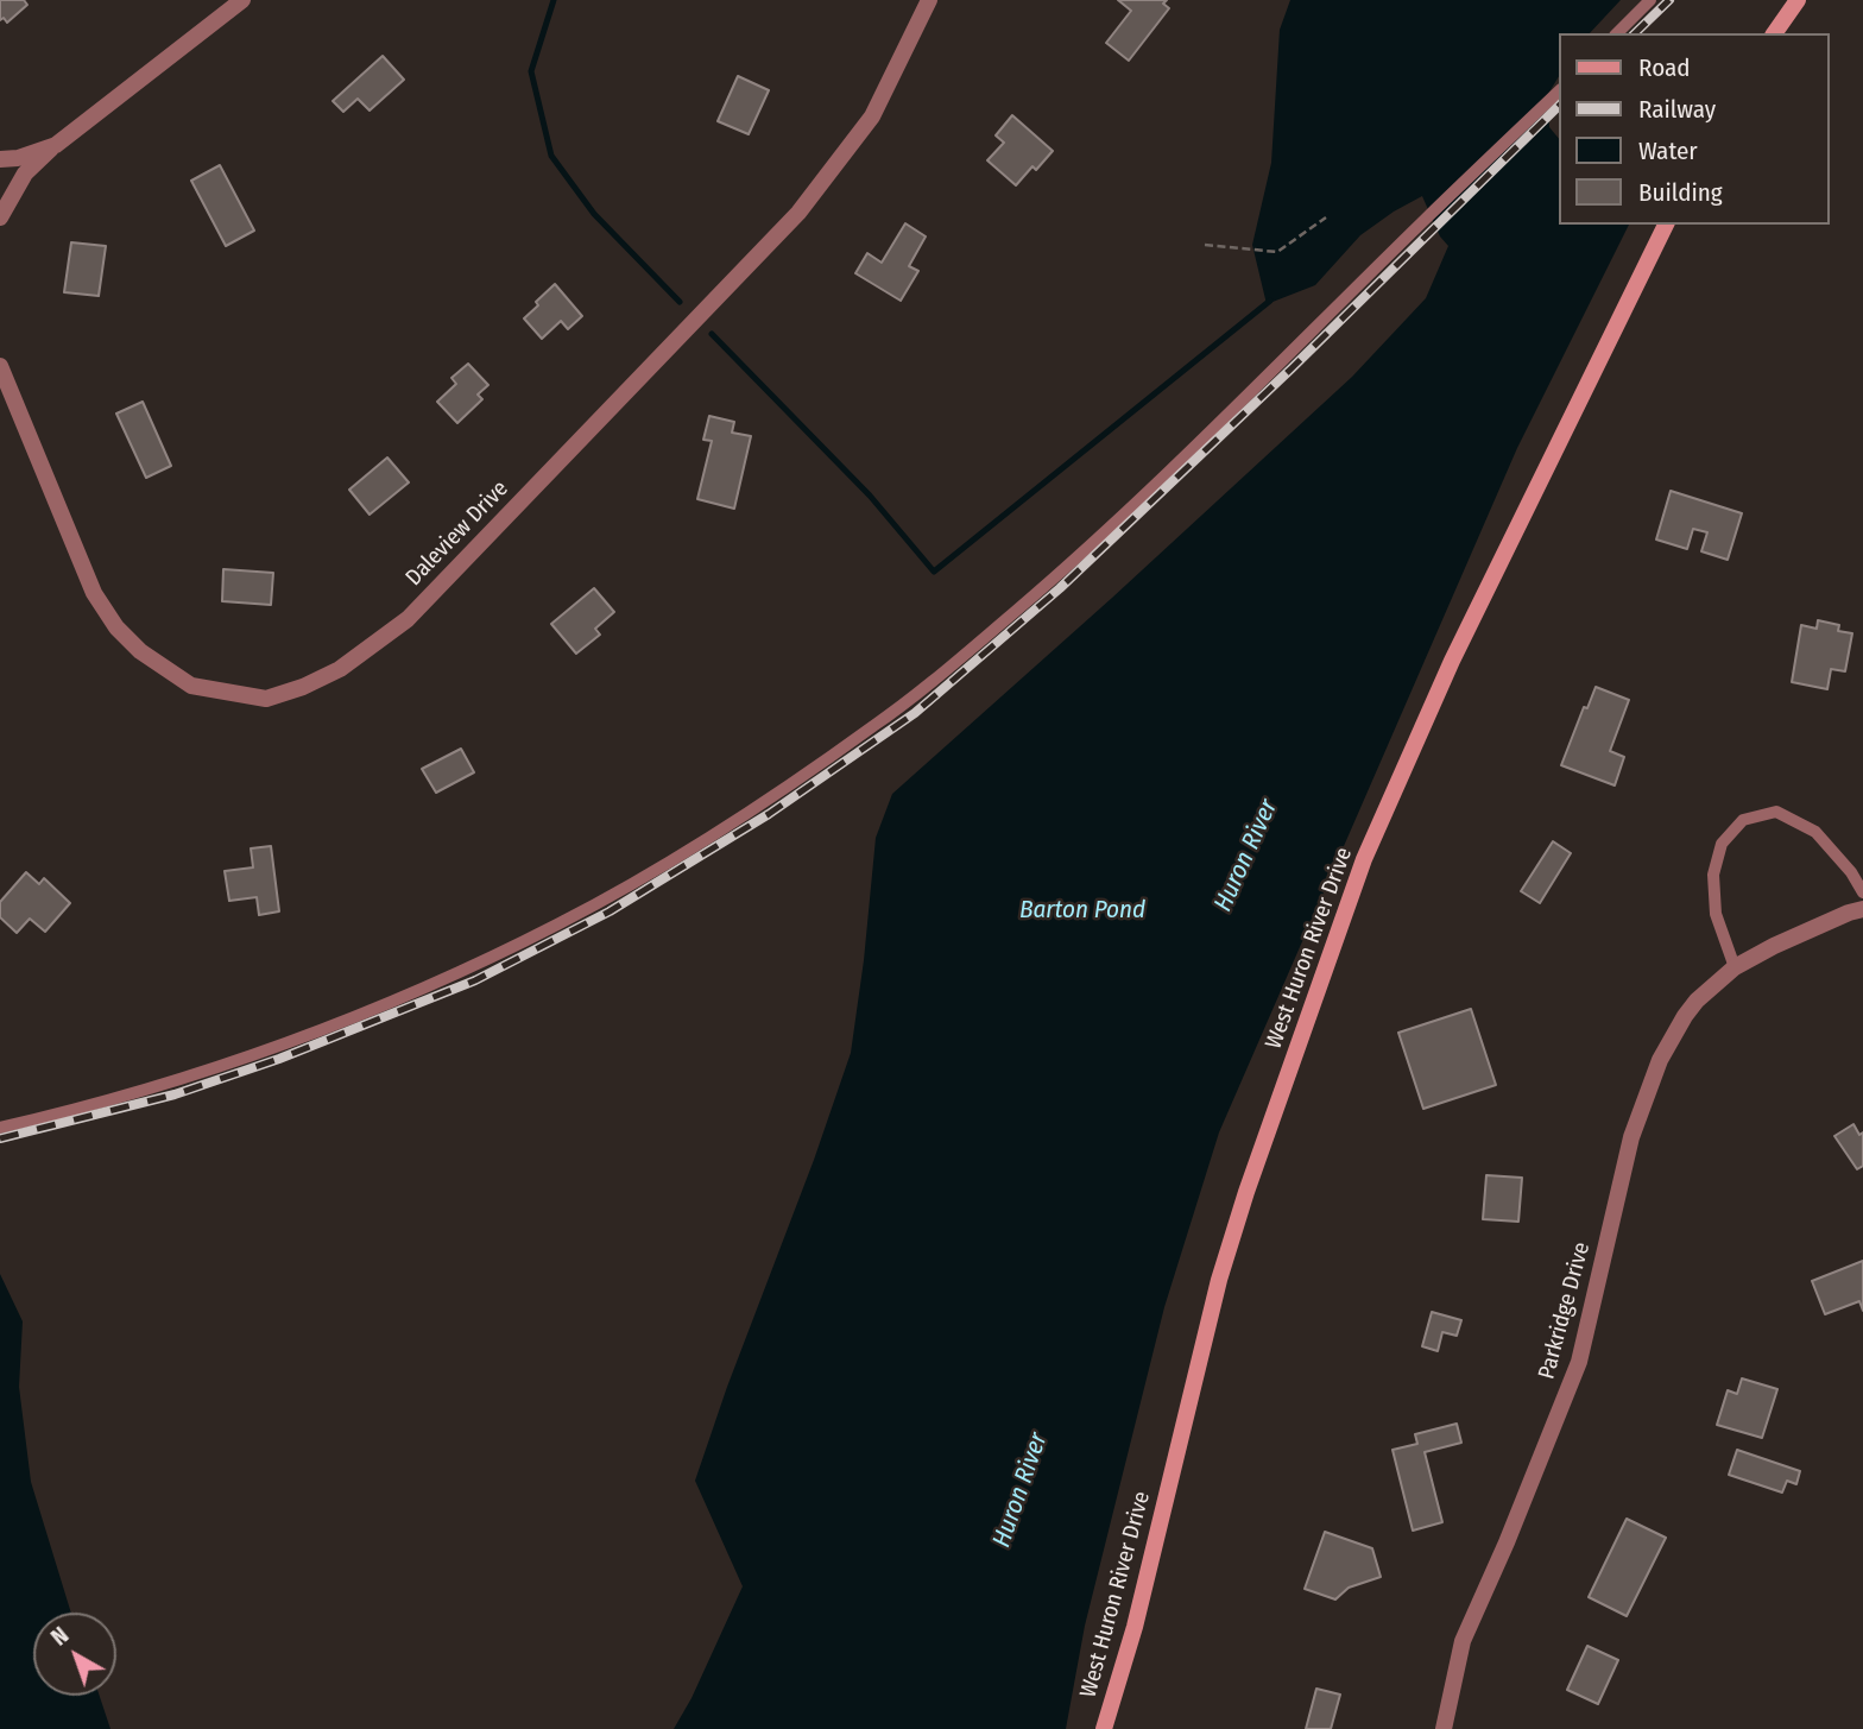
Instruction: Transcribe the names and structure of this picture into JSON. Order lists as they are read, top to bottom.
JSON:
{
  "streets": {
    "street": ["Daleview Drive", "West Huron River Drive", "Parkridge Drive"]
  },
  "water": ["Huron River", "Barton Pond"],
  "legend": [
    "Road",
    "Railway",
    "Water",
    "Building"
  ],
  "north": "top left"
}
